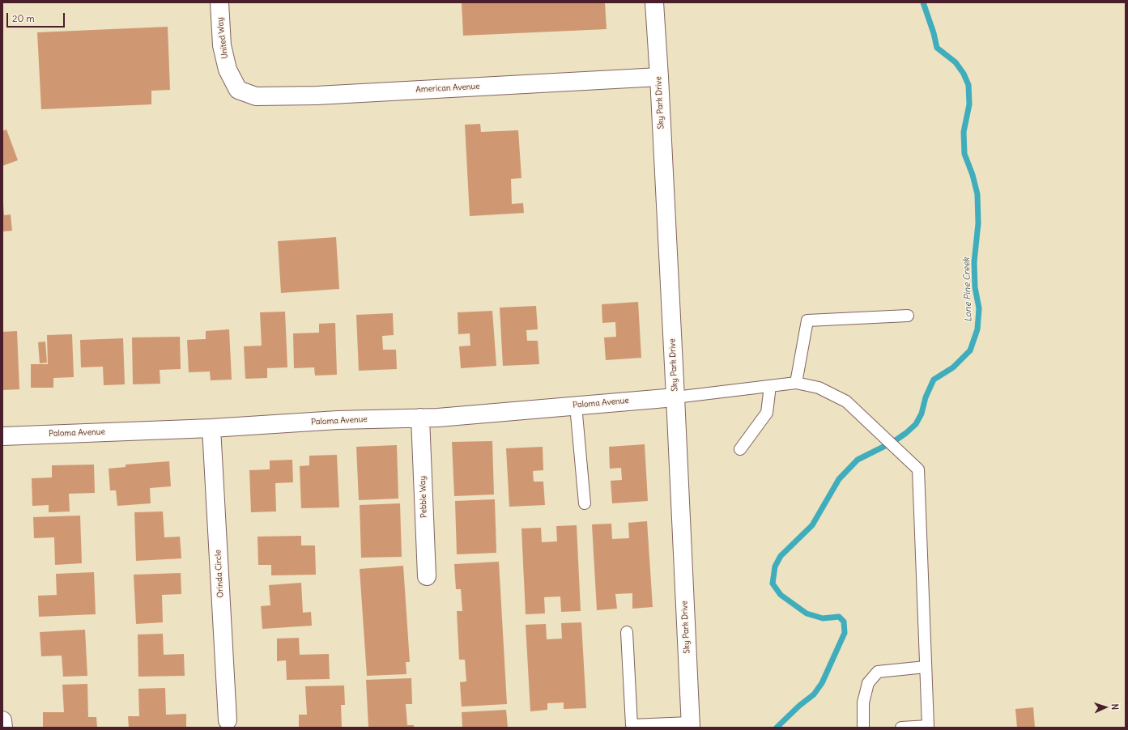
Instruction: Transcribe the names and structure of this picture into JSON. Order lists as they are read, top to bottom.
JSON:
{
  "streets": {
    "street": [
      "United Way",
      "American Avenue",
      "Sky Park Drive",
      "Paloma Avenue",
      "Pebble Way",
      "Orinda Circle"
    ]
  },
  "crossings": [
    ["United Way", "American Avenue"],
    ["American Avenue", "Sky Park Drive"],
    ["Sky Park Drive", "Paloma Avenue"],
    ["Paloma Avenue", "Pebble Way"],
    ["Paloma Avenue", "Orinda Circle"]
  ],
  "water": ["Lone Pine Creek"],
  "scale_bar": "20 m",
  "north": "right"
}
